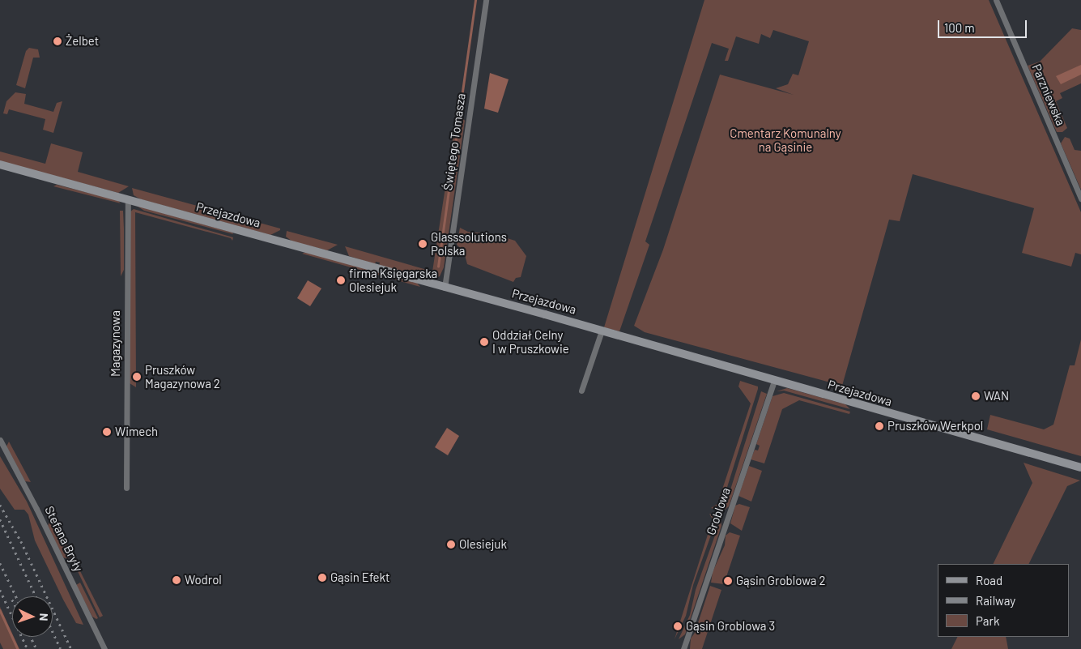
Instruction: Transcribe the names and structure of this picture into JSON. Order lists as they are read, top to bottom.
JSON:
{
  "streets": {
    "street": [
      "Parzniewska",
      "Świętego Tomasza",
      "Przejazdowa",
      "Magazynowa",
      "Groblowa",
      "Stefana Bryły"
    ]
  },
  "crossings": [
    ["Świętego Tomasza", "Przejazdowa"],
    ["Przejazdowa", "Magazynowa"],
    ["Przejazdowa", "Groblowa"]
  ],
  "parks": ["Cmentarz Komunalny na Gąsinie"],
  "places": [
    "Żelbet",
    "Glasssolutions Polska",
    "firma Księgarska Olesiejuk",
    "Oddział Celny I w Pruszkowie",
    "Pruszków Magazynowa 2",
    "WAN",
    "Pruszków Werkpol",
    "Wimech",
    "Olesiejuk",
    "Gąsin Efekt",
    "Wodrol",
    "Gąsin Groblowa 2",
    "Gąsin Groblowa 3"
  ],
  "legend": ["Road", "Railway", "Park"],
  "scale_bar": "100 m",
  "north": "right"
}
